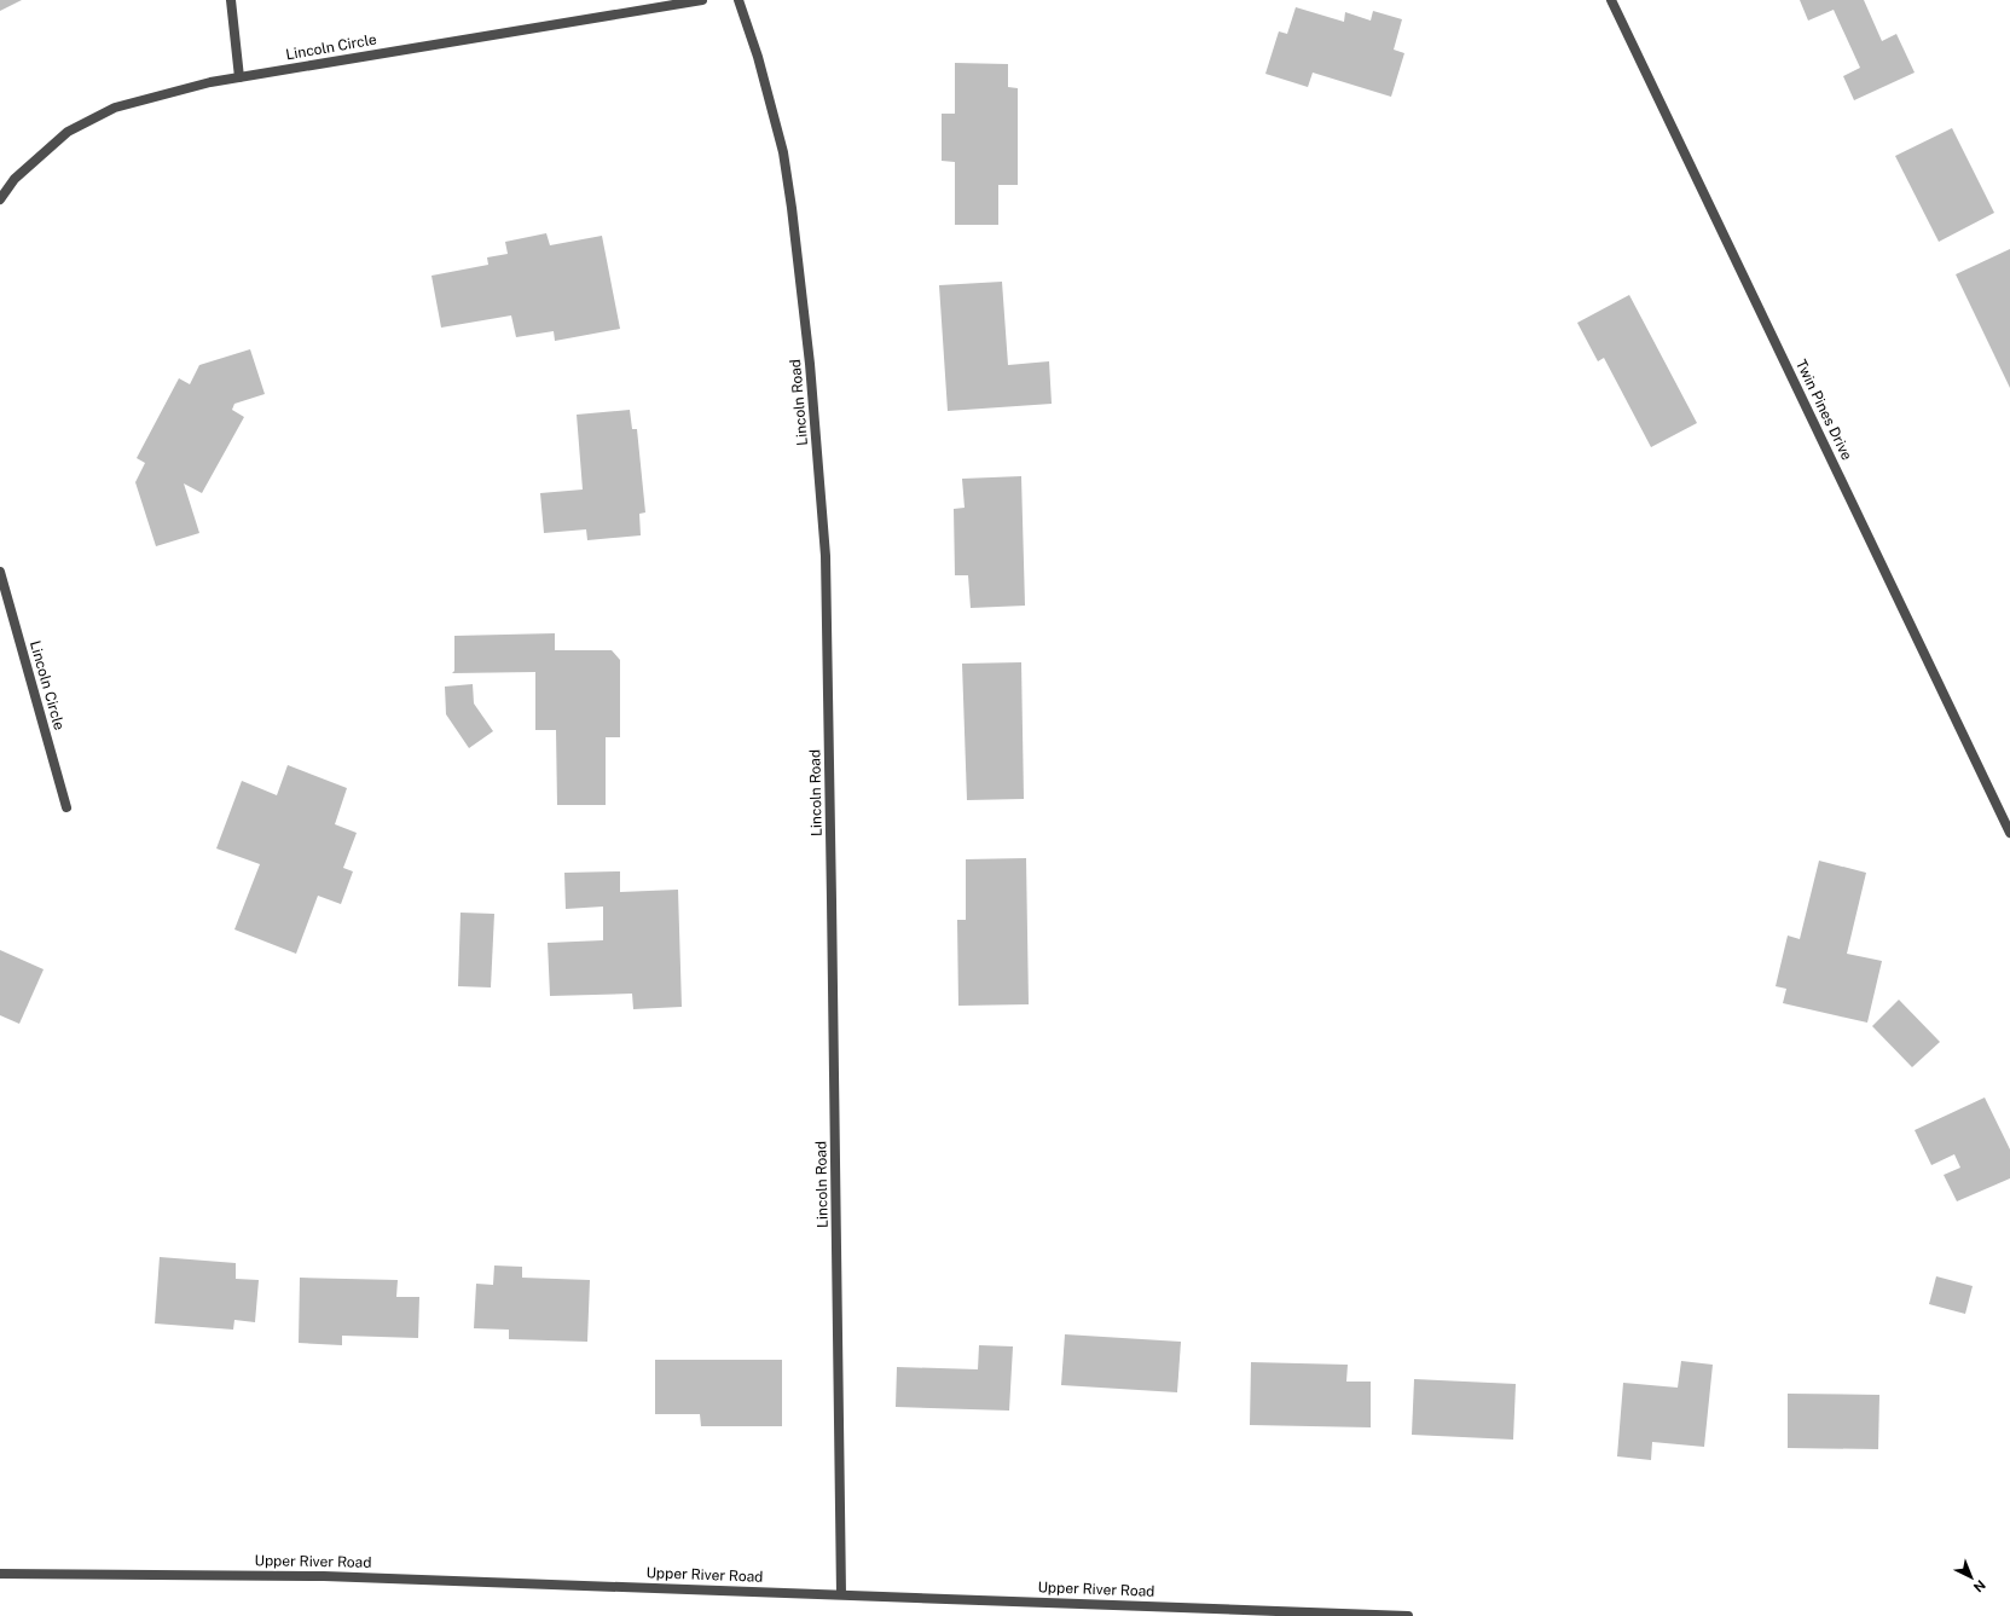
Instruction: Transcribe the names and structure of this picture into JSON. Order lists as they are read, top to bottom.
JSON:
{
  "streets": {
    "street": [
      "Lincoln Circle",
      "Lincoln Road",
      "Twin Pines Drive",
      "Upper River Road"
    ]
  },
  "crossings": [
    ["Lincoln Road", "Upper River Road"]
  ],
  "north": "bottom right"
}
